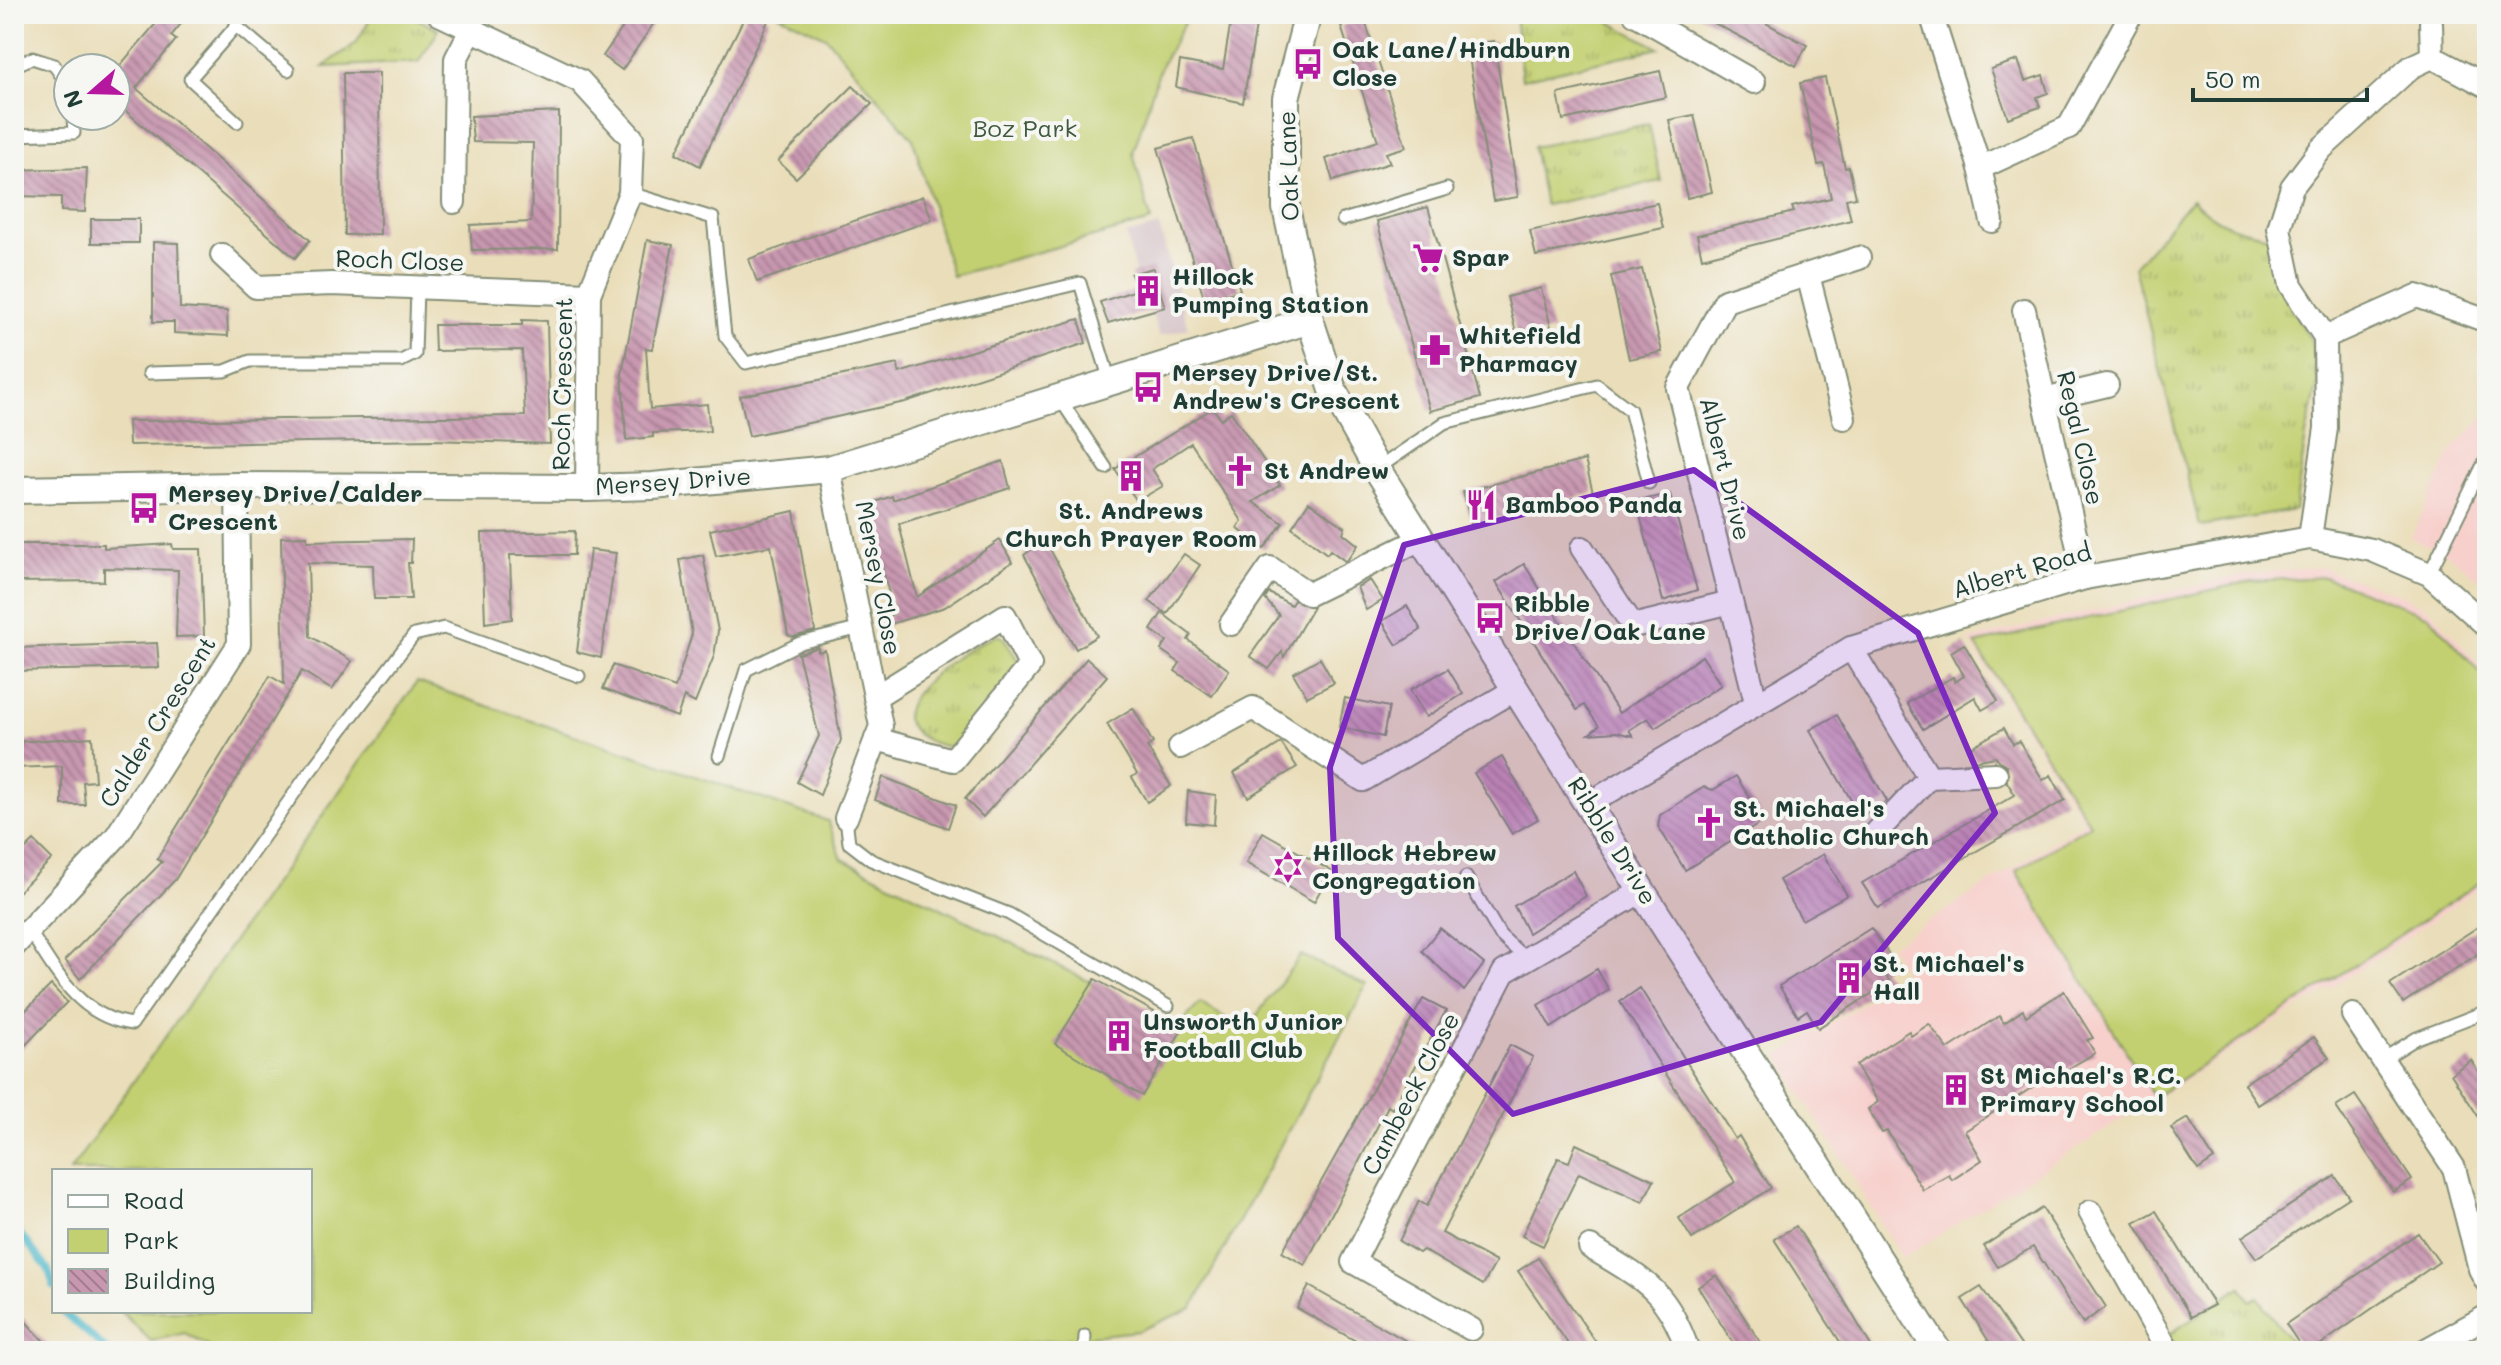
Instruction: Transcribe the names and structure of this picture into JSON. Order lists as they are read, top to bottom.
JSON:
{
  "streets": {
    "street": [
      "Oak Lane",
      "Roch Close",
      "Roch Crescent",
      "Regal Close",
      "Albert Drive",
      "Mersey Drive",
      "Albert Road",
      "Mersey Close",
      "Calder Crescent",
      "Ribble Drive",
      "Cambeck Close"
    ]
  },
  "crossings": [
    ["Oak Lane", "Mersey Drive"],
    ["Oak Lane", "Ribble Drive"],
    ["Roch Close", "Roch Crescent"],
    ["Roch Crescent", "Mersey Drive"],
    ["Regal Close", "Albert Road"],
    ["Albert Drive", "Albert Road"],
    ["Mersey Drive", "Mersey Close"],
    ["Mersey Drive", "Calder Crescent"],
    ["Mersey Drive", "Ribble Drive"],
    ["Albert Road", "Ribble Drive"],
    ["Ribble Drive", "Cambeck Close"]
  ],
  "parks": ["Boz Park"],
  "places": {
    "bus stop": [
      "Oak Lane/Hindburn Close",
      "Mersey Drive/St. Andrew's Crescent",
      "Mersey Drive/Calder Crescent",
      "Ribble Drive/Oak Lane"
    ],
    "supermarket": ["Spar"],
    "building": [
      "Hillock Pumping Station",
      "St. Andrews Church Prayer Room",
      "St. Michael's Hall",
      "Unsworth Junior Football Club",
      "St Michael's R.C. Primary School"
    ],
    "pharmacy": ["Whitefield Pharmacy"],
    "church": ["St Andrew", "St. Michael's Catholic Church"],
    "restaurant": ["Bamboo Panda"],
    "synagogue": ["Hillock Hebrew Congregation"]
  },
  "legend": ["Road", "Park", "Building"],
  "scale_bar": "50 m",
  "north": "left"
}
